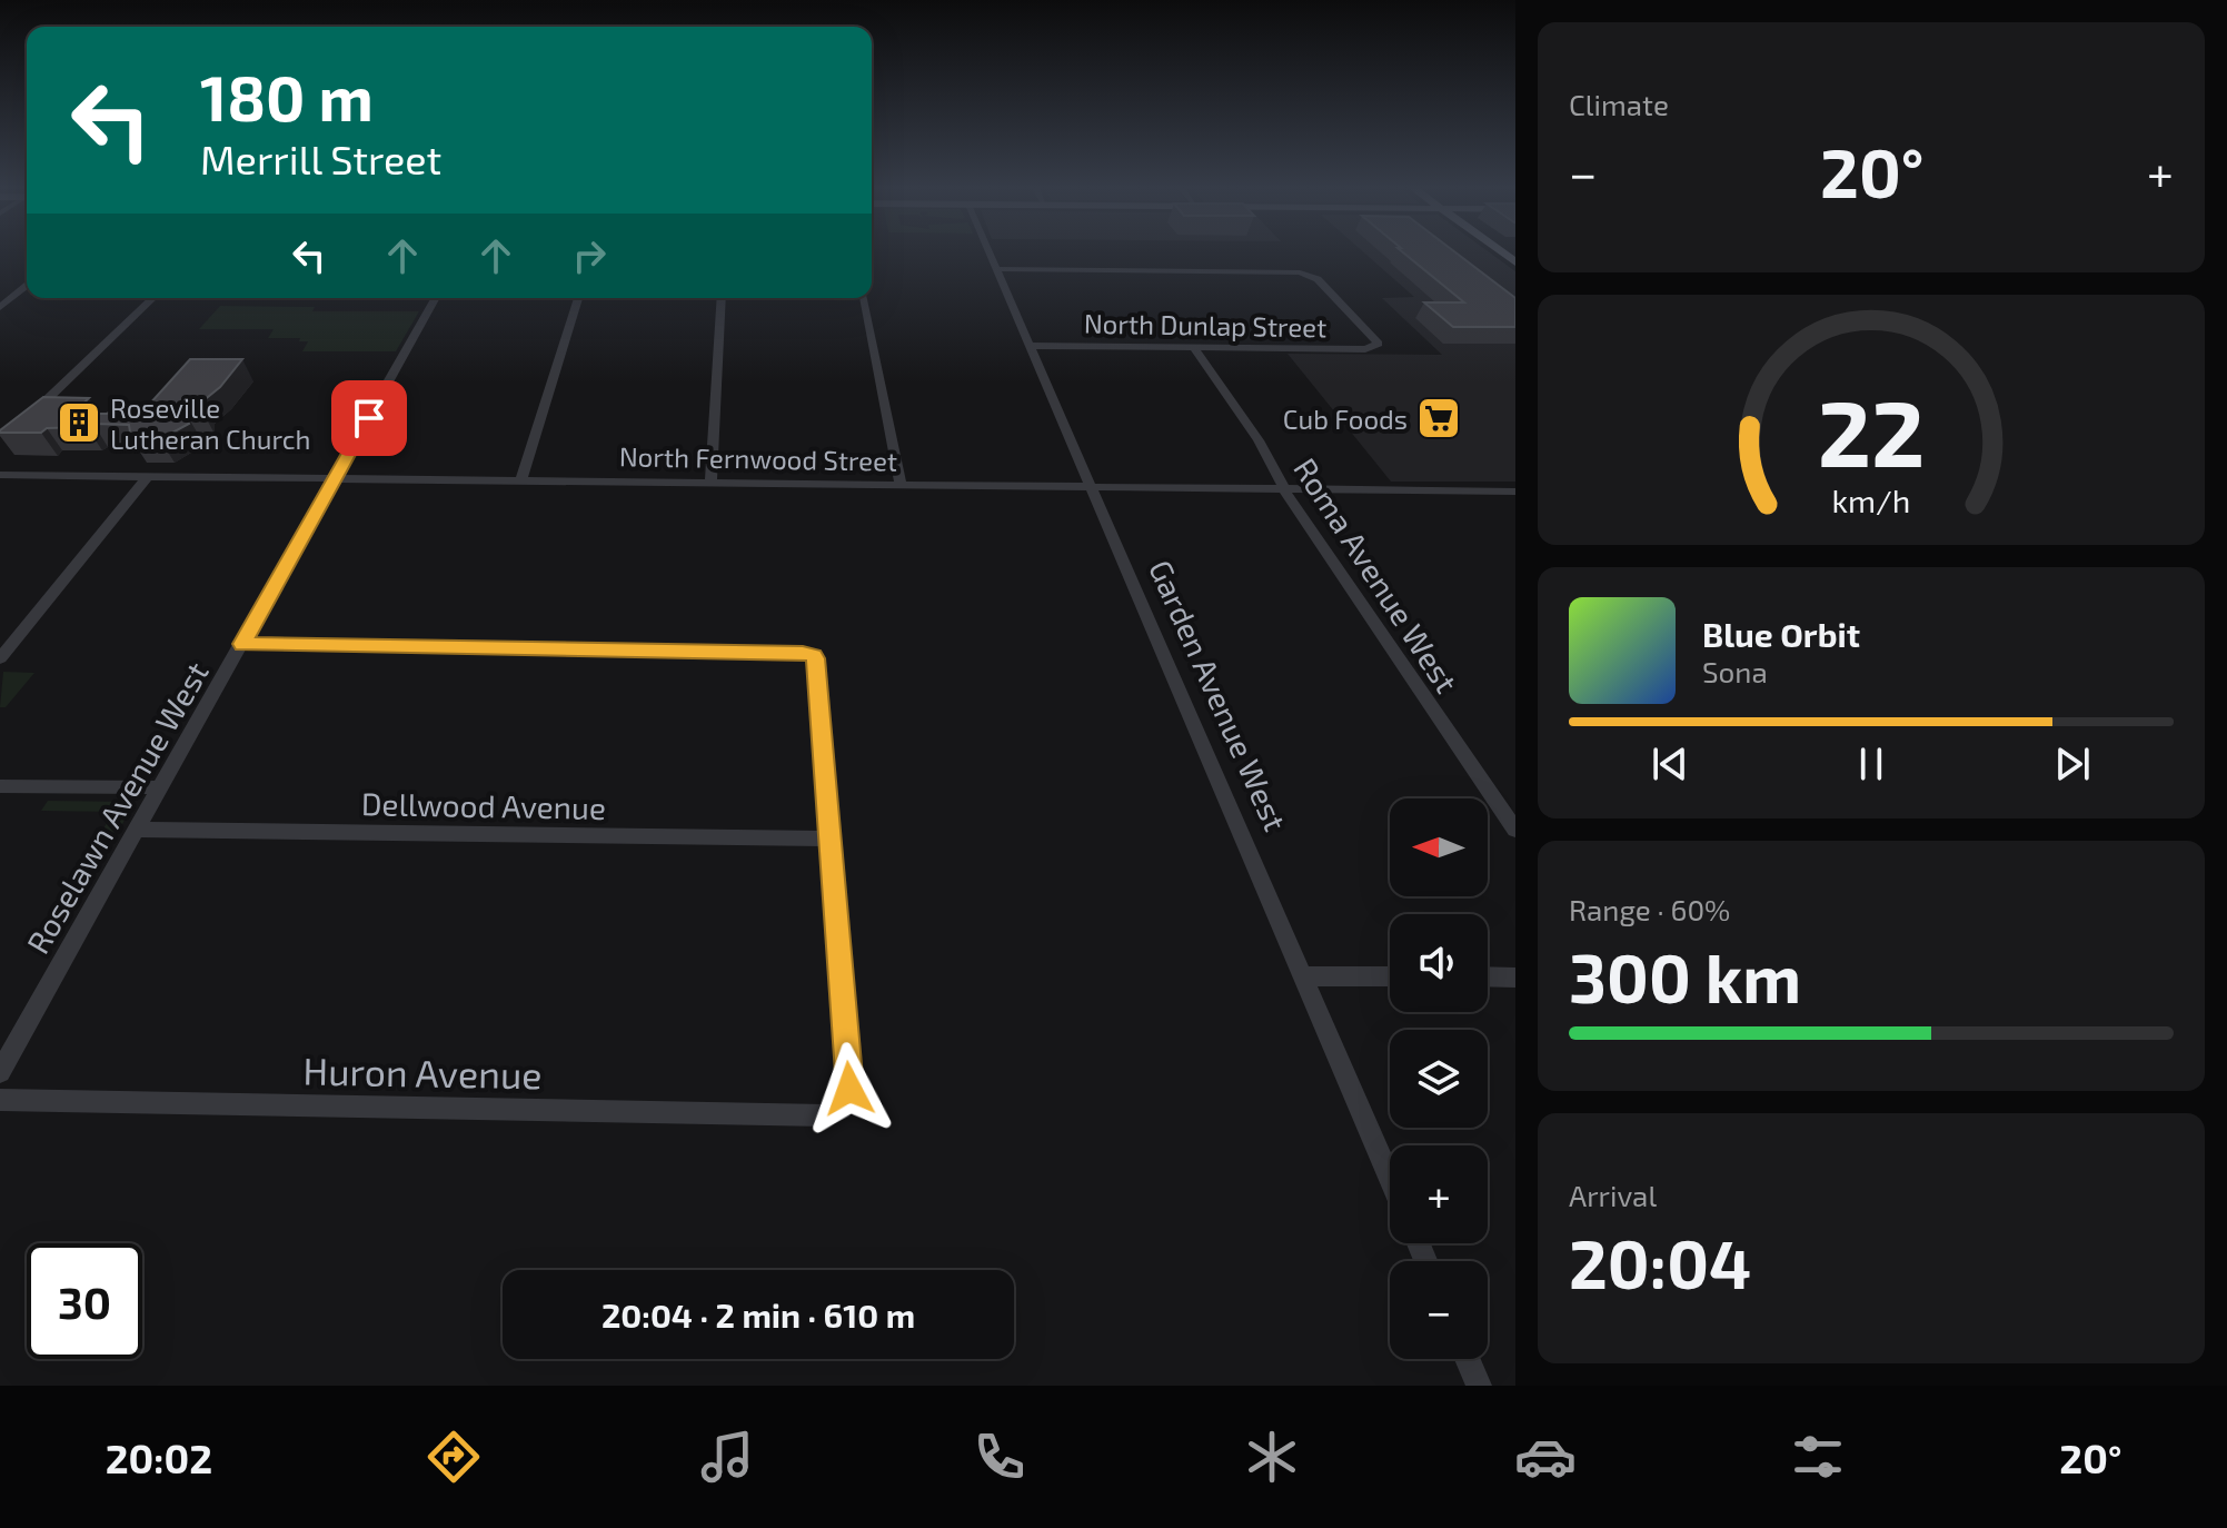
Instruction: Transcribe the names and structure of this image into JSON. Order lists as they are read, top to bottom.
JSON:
{
  "streets": {
    "street": [
      "North Dunlap Street",
      "North Fernwood Street",
      "Roma Avenue West",
      "Garden Avenue West",
      "Dellwood Avenue",
      "Roselawn Avenue West",
      "Huron Avenue"
    ]
  },
  "crossings": [
    ["North Dunlap Street", "Roma Avenue West"],
    ["North Dunlap Street", "Garden Avenue West"],
    ["North Fernwood Street", "Roma Avenue West"],
    ["North Fernwood Street", "Garden Avenue West"],
    ["North Fernwood Street", "Roselawn Avenue West"],
    ["Dellwood Avenue", "Roselawn Avenue West"],
    ["Dellwood Avenue", "Huron Avenue"]
  ],
  "places": {
    "supermarket": ["Cub Foods"],
    "building": ["Roseville Lutheran Church"]
  },
  "north": "left",
  "page": {
    "tile": [
      "Climate",
      ["Range · 60%", "300 km"],
      ["Arrival", "20:04"]
    ],
    "turn": ["180 m", "Merrill Street"],
    "heat": ["−", "20°", "+"],
    "song": ["Blue Orbit", "Sona"],
    "map_buttons": ["+", "−"],
    "limit": "30",
    "trip": "20:04 · 2 min · 610 m",
    "tabs": ["20:02", "20°"],
    "gauge": ["22", "km/h"]
  }
}
